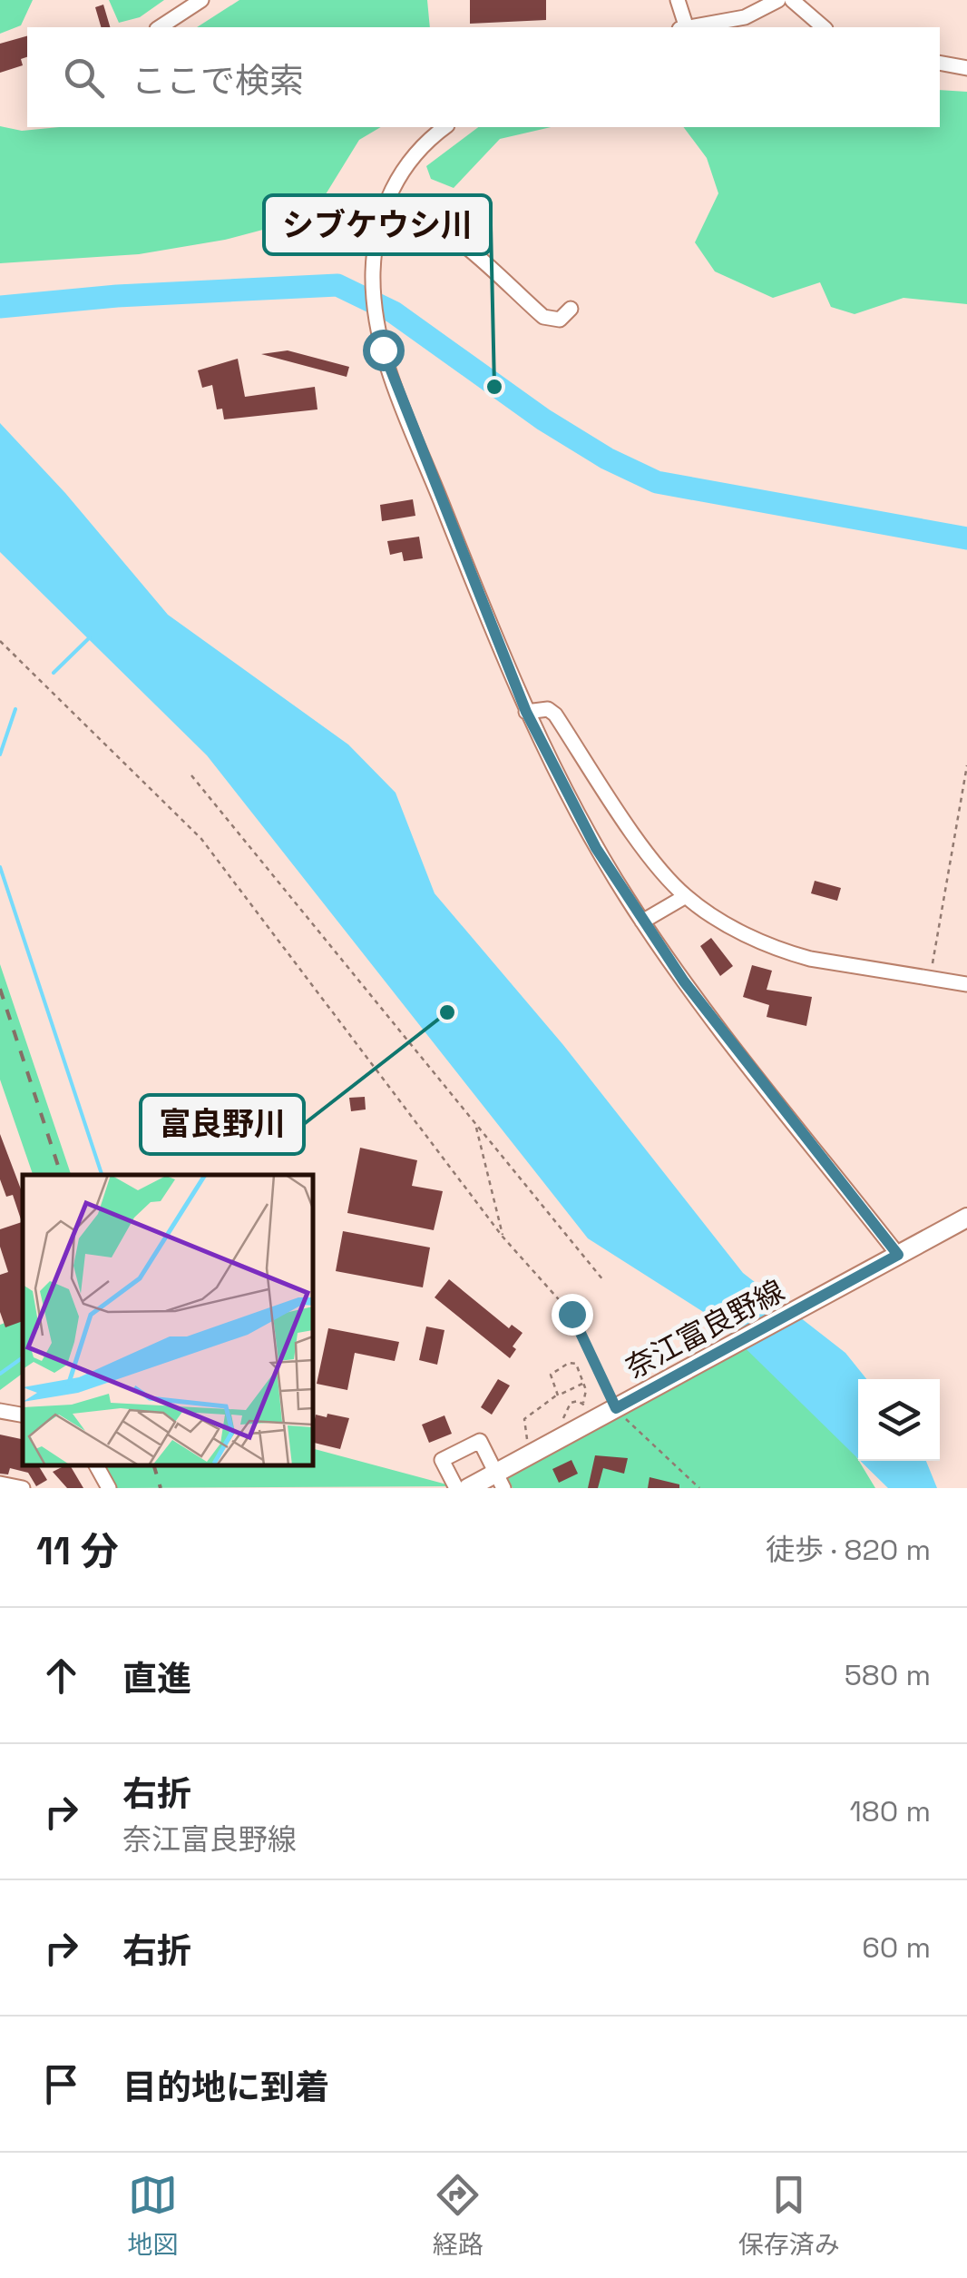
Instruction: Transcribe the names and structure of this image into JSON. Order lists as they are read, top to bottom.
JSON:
{
  "streets": {
    "main road": ["奈江富良野線"]
  },
  "places": ["シブケウシ川", "富良野川"],
  "page": {
    "search": "ここで検索",
    "heading": ["11 分", "徒歩 · 820 m"],
    "list": [
      ["直進", "580 m"],
      ["右折", "奈江富良野線", "180 m"],
      ["右折", "60 m"],
      "目的地に到着"
    ],
    "nav": ["地図", "経路", "保存済み"]
  }
}
